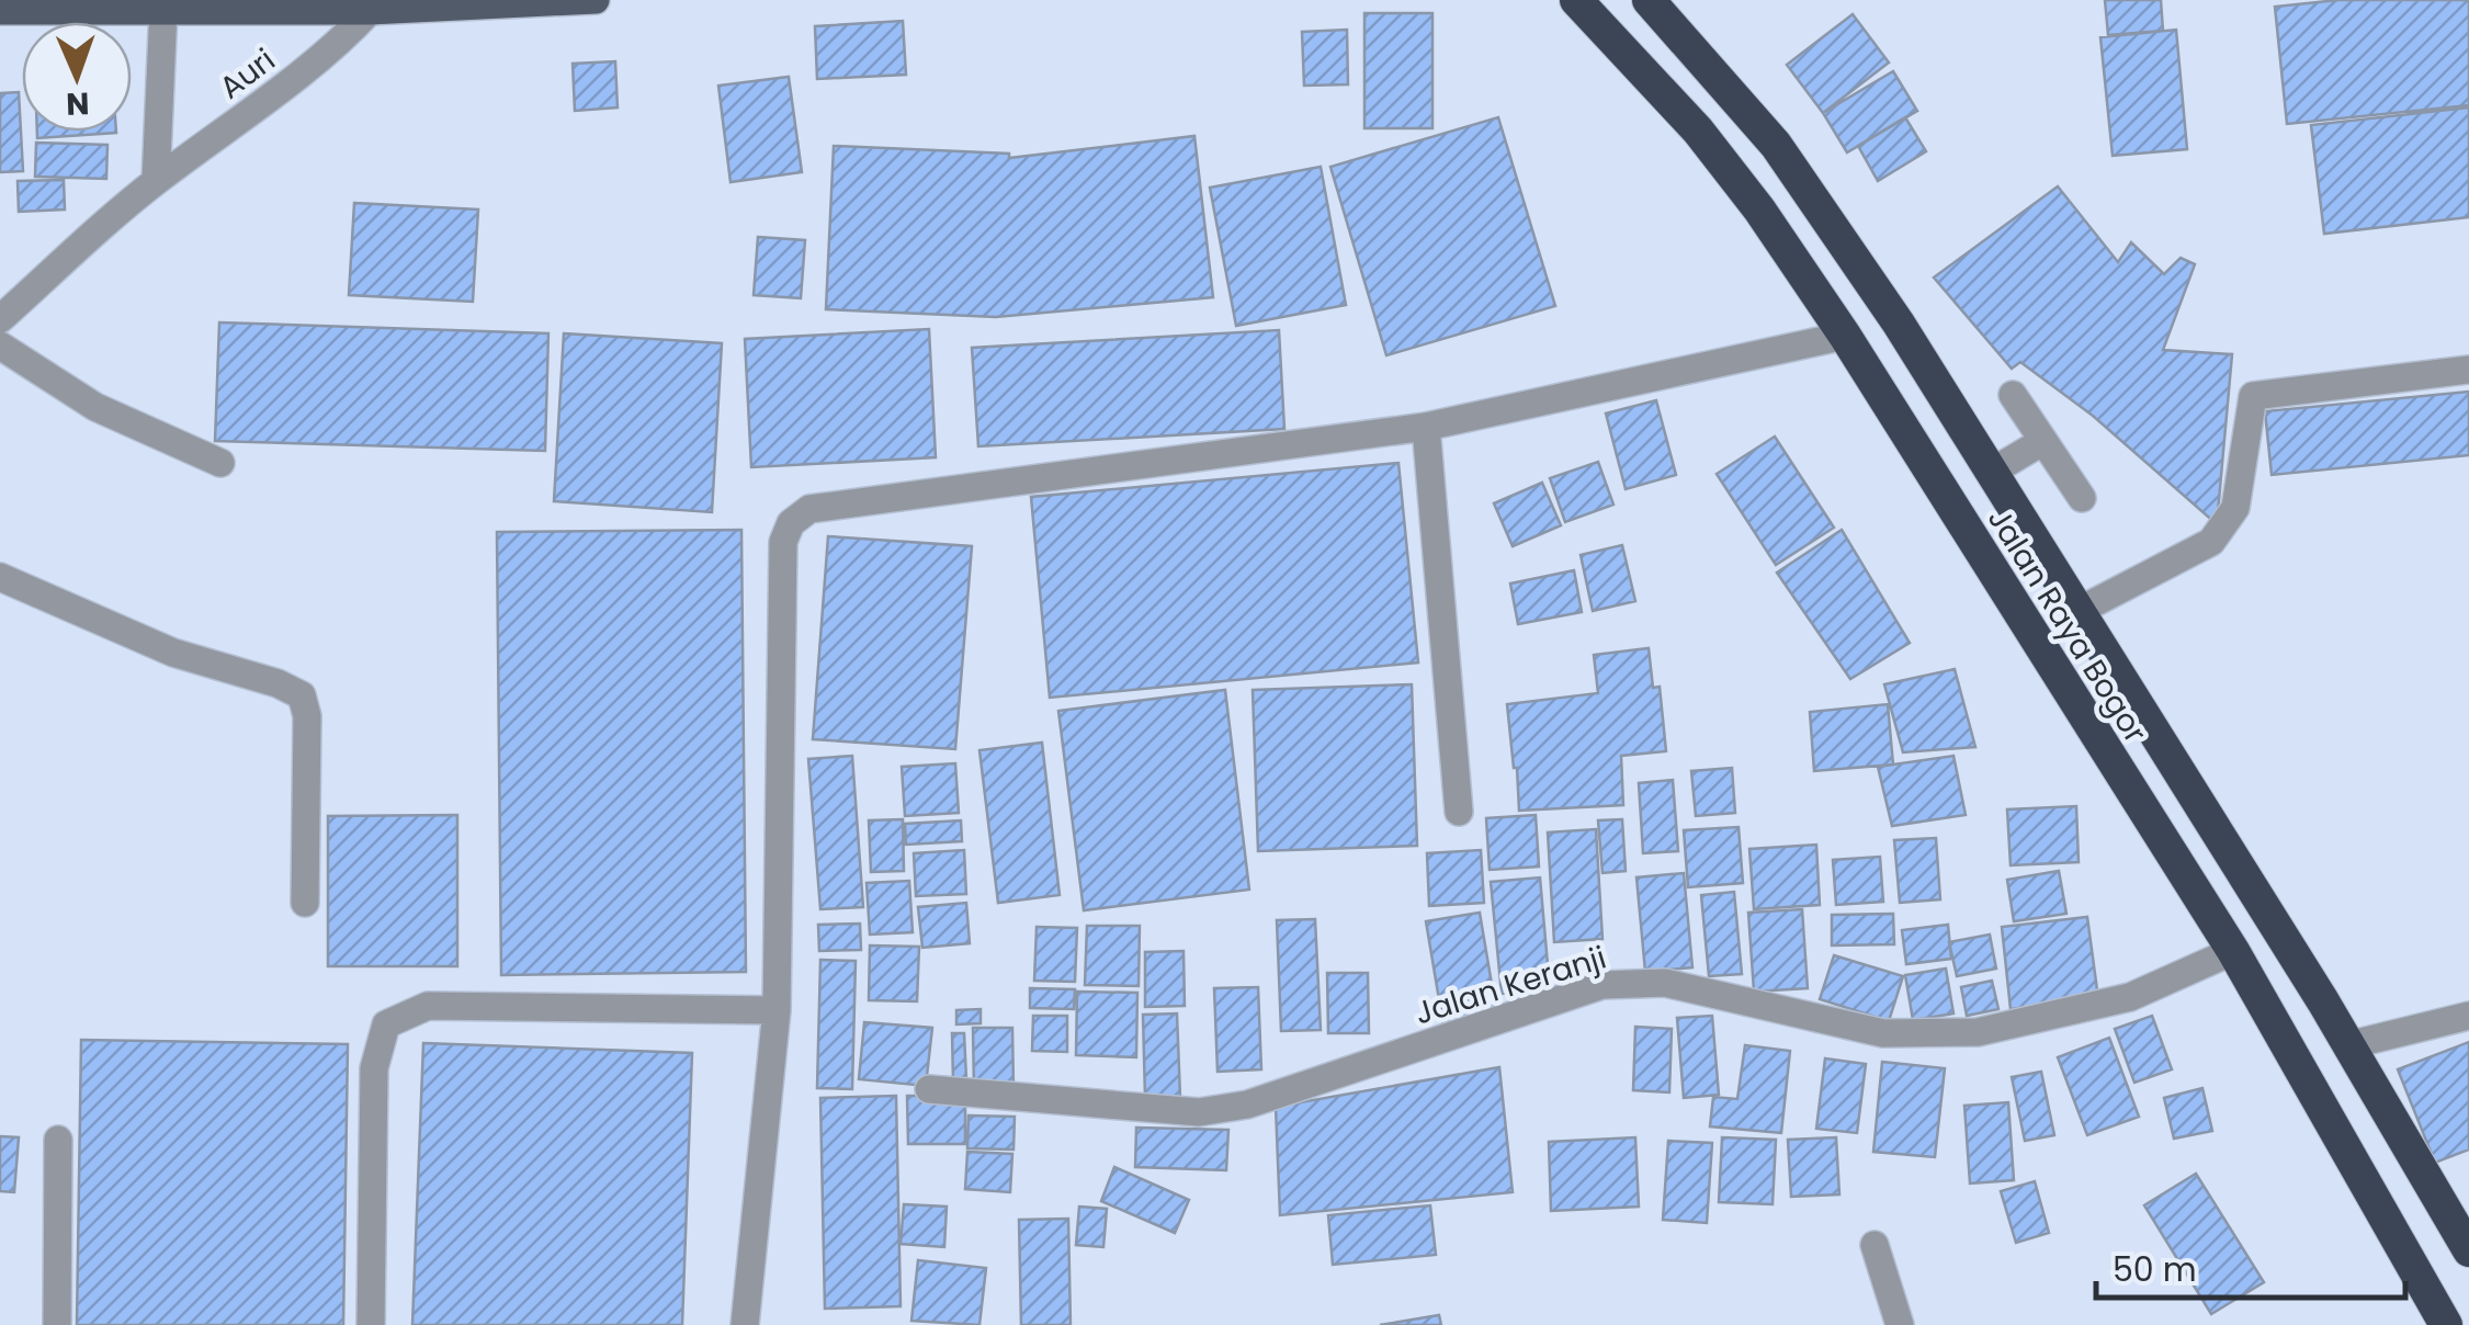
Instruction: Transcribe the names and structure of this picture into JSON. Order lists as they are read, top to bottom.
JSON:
{
  "streets": {
    "highway": ["Jalan Raya Bogor"],
    "street": ["Auri", "Jalan Keranji"]
  },
  "crossings": [
    ["Jalan Raya Bogor", "Jalan Keranji"]
  ],
  "scale_bar": "50 m",
  "north": "bottom"
}
